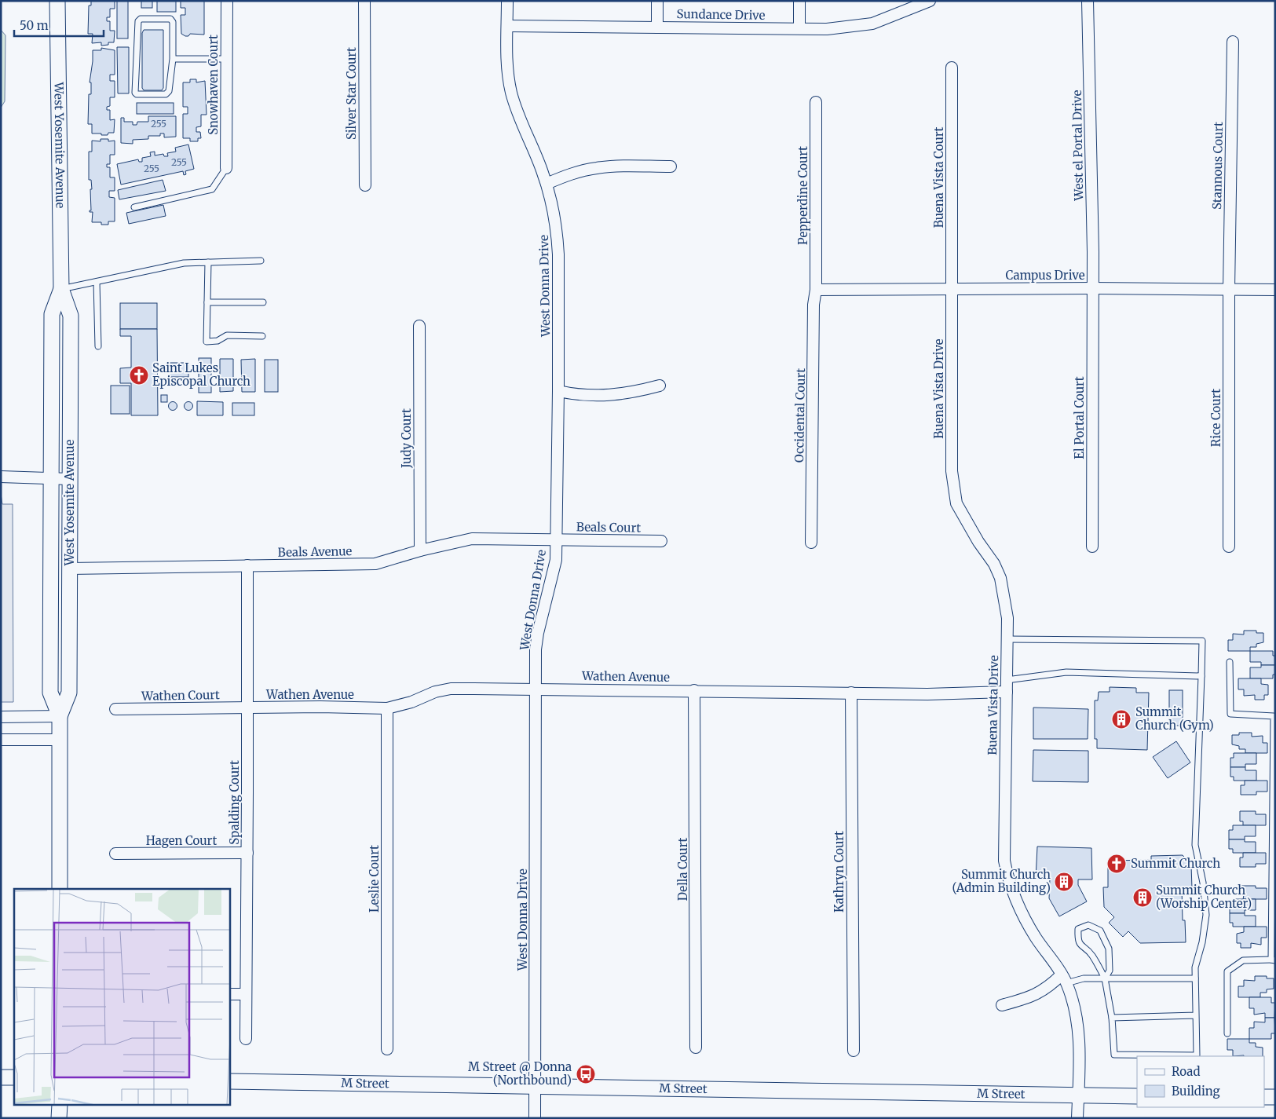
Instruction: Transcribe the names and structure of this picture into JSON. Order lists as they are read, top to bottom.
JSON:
{
  "streets": {
    "main road": ["West Yosemite Avenue", "M Street"],
    "street": [
      "Sundance Drive",
      "Snowhaven Court",
      "Silver Star Court",
      "West el Portal Drive",
      "Stannous Court",
      "Buena Vista Court",
      "Pepperdine Court",
      "Campus Drive",
      "West Donna Drive",
      "Buena Vista Drive",
      "Occidental Court",
      "El Portal Court",
      "Rice Court",
      "Judy Court",
      "Beals Court",
      "Beals Avenue",
      "Wathen Avenue",
      "Wathen Court",
      "Spalding Court",
      "Hagen Court",
      "Della Court",
      "Kathryn Court",
      "Leslie Court"
    ]
  },
  "crossings": [
    ["Sundance Drive", "West Donna Drive"],
    ["West Yosemite Avenue", "Beals Avenue"],
    ["West el Portal Drive", "Campus Drive"],
    ["West el Portal Drive", "El Portal Court"],
    ["Stannous Court", "Campus Drive"],
    ["Stannous Court", "Rice Court"],
    ["Buena Vista Court", "Campus Drive"],
    ["Buena Vista Court", "Buena Vista Drive"],
    ["Pepperdine Court", "Campus Drive"],
    ["Pepperdine Court", "Occidental Court"],
    ["Campus Drive", "Buena Vista Drive"],
    ["Campus Drive", "Occidental Court"],
    ["Campus Drive", "El Portal Court"],
    ["Campus Drive", "Rice Court"],
    ["West Donna Drive", "Beals Court"],
    ["West Donna Drive", "Beals Avenue"],
    ["West Donna Drive", "Wathen Avenue"],
    ["West Donna Drive", "M Street"],
    ["Buena Vista Drive", "Wathen Avenue"],
    ["Buena Vista Drive", "M Street"],
    ["Judy Court", "Beals Avenue"],
    ["Beals Court", "Beals Avenue"],
    ["Beals Avenue", "Spalding Court"],
    ["Wathen Avenue", "Wathen Court"],
    ["Wathen Avenue", "Spalding Court"],
    ["Wathen Avenue", "Della Court"],
    ["Wathen Avenue", "Kathryn Court"],
    ["Wathen Avenue", "Leslie Court"],
    ["Wathen Court", "Spalding Court"],
    ["Spalding Court", "Hagen Court"]
  ],
  "places": {
    "church": ["Saint Lukes Episcopal Church", "Summit Church"],
    "building": ["Summit Church (Gym)", "Summit Church (Admin Building)", "Summit Church (Worship Center)"],
    "bus stop": ["M Street @ Donna (Northbound)"]
  },
  "house_numbers": ["255", "255", "255"],
  "legend": ["Road", "Building"],
  "scale_bar": "50 m"
}
